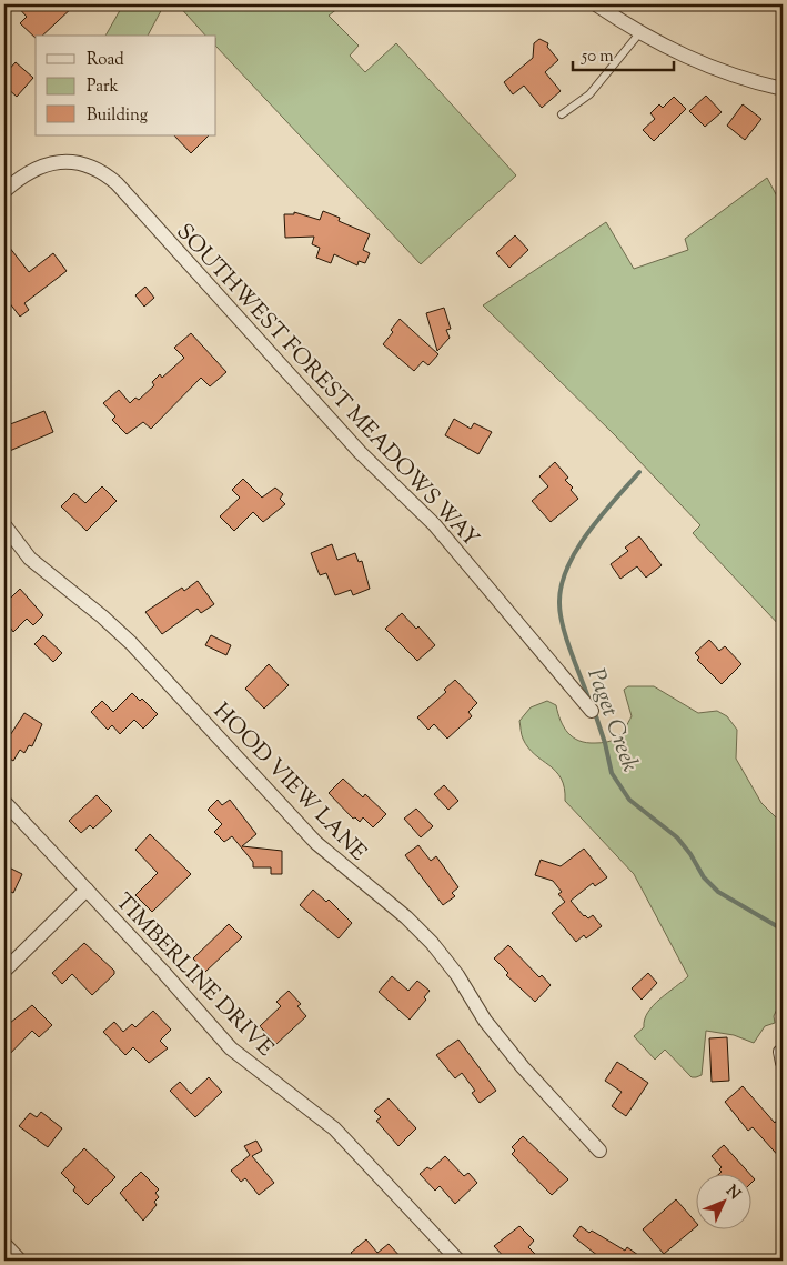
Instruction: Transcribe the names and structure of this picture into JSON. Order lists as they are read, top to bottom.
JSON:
{
  "streets": {
    "street": ["SOUTHWEST FOREST MEADOWS WAY", "HOOD VIEW LANE", "TIMBERLINE DRIVE"]
  },
  "water": ["Paget Creek"],
  "legend": ["Road", "Park", "Building"],
  "scale_bar": "50 m",
  "north": "top right"
}
